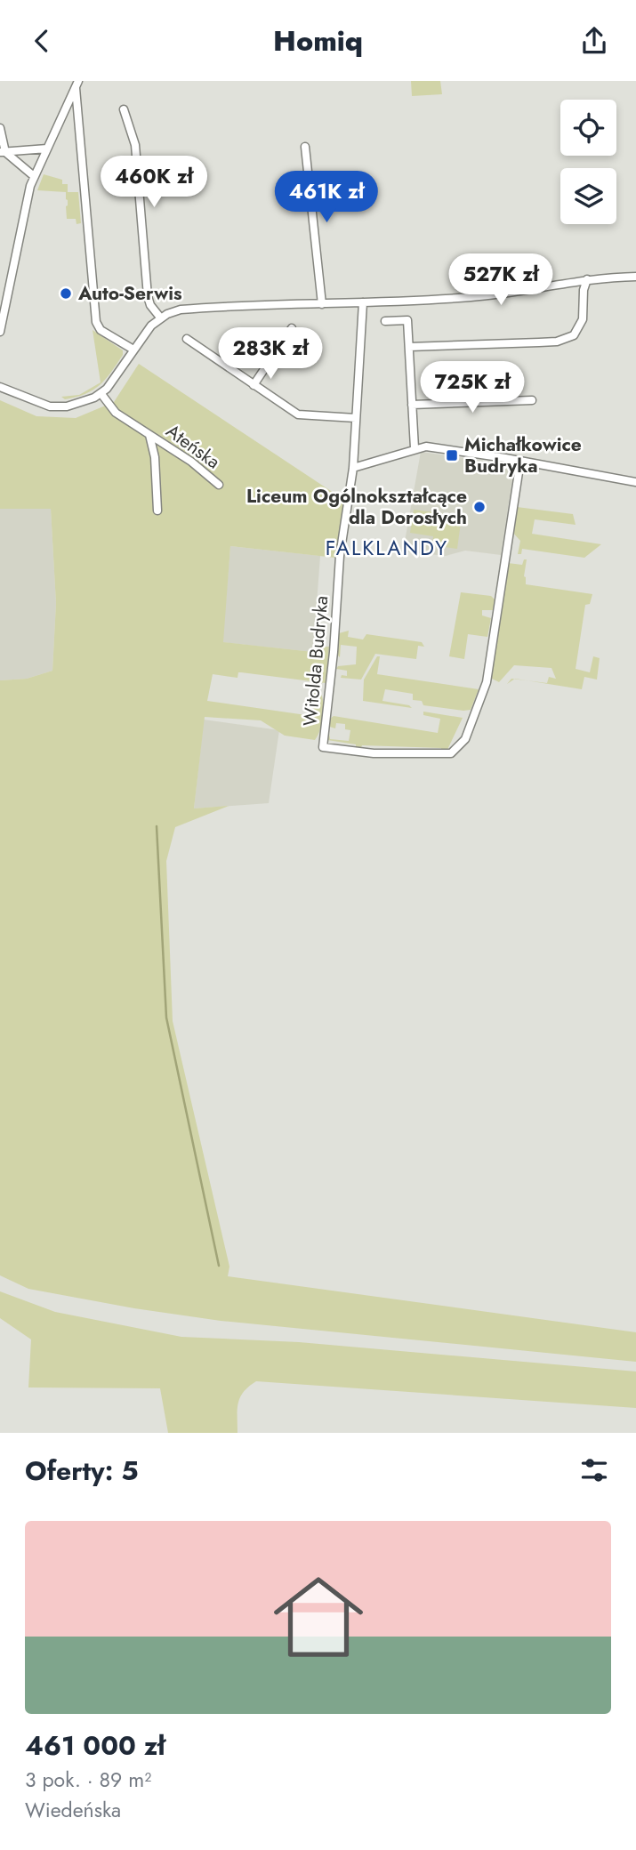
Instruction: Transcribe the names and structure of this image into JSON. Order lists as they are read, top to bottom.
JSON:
{
  "streets": {
    "street": ["Ateńska", "Witolda Budryka"]
  },
  "districts": ["FALKLANDY"],
  "places": {
    "other": ["Auto-Serwis", "Liceum Ogólnokształcące dla Dorosłych"],
    "transit": ["Michałkowice Budryka"]
  },
  "page": {
    "header": "Homiq",
    "price": [
      "460K zł",
      "461K zł",
      "527K zł",
      "283K zł",
      "725K zł"
    ],
    "heading": "Oferty: 5",
    "list": [
      {
        "name": "461 000 zł",
        "note": "3 pok. · 89 m² · Wiedeńska"
      }
    ]
  }
}
